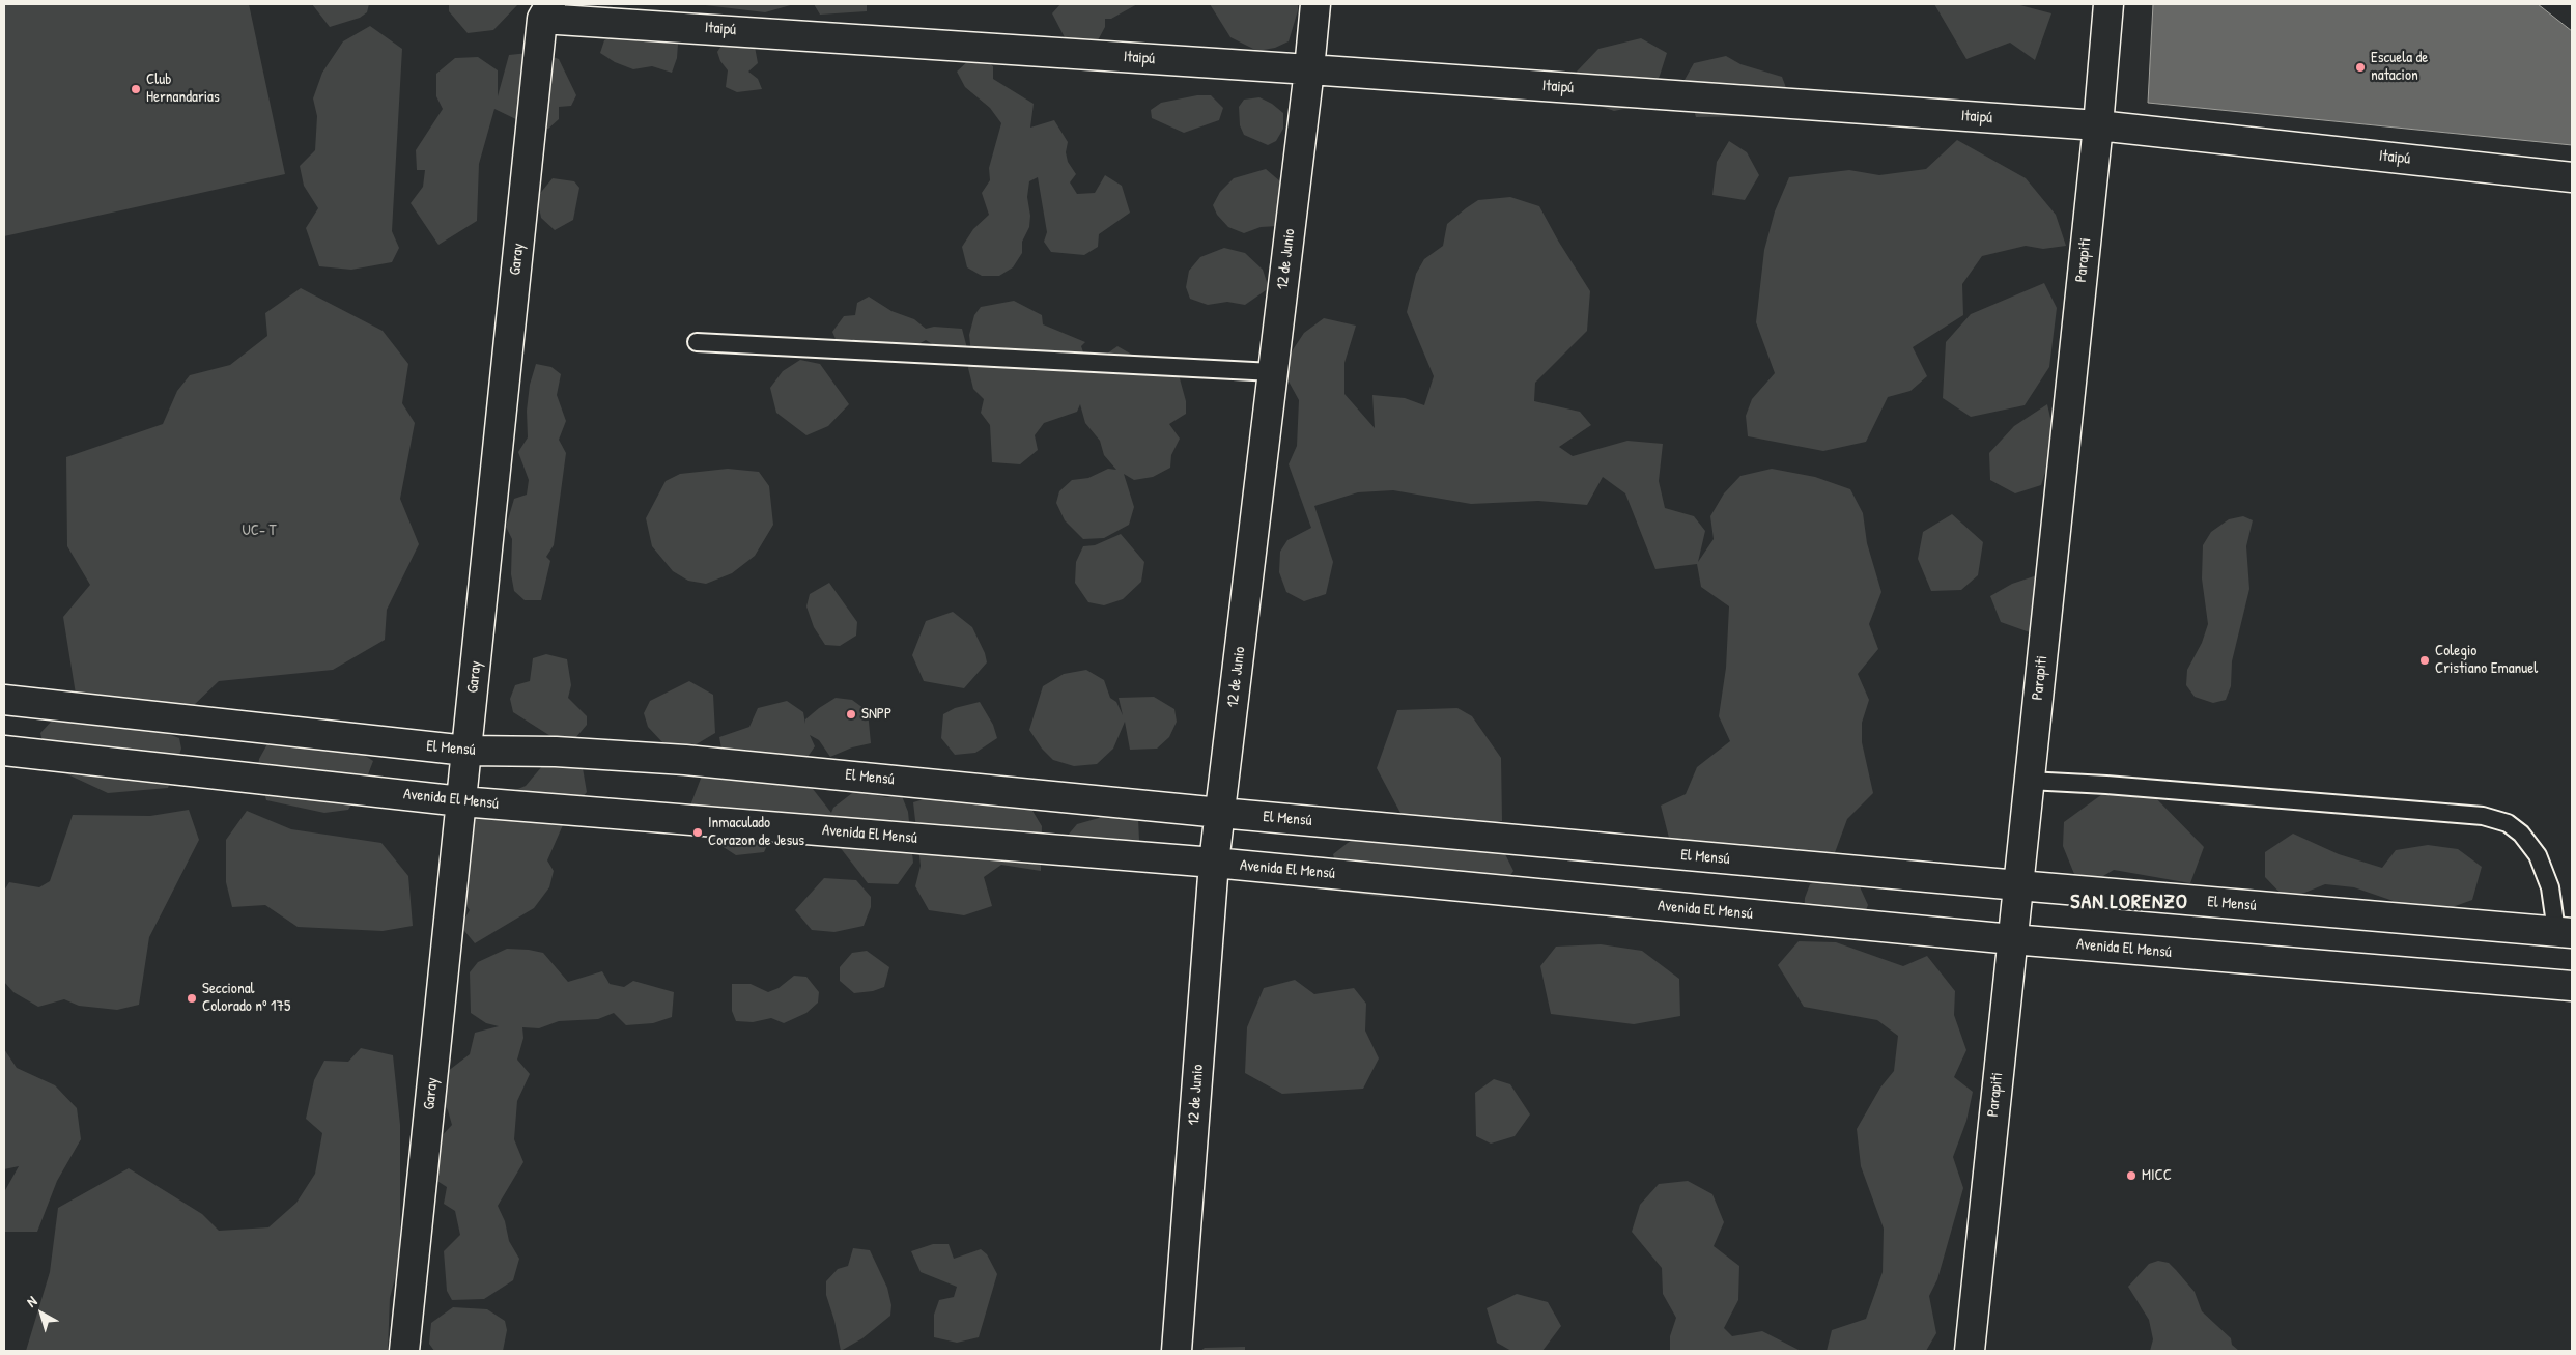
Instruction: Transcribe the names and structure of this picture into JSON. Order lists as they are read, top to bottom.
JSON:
{
  "streets": {
    "street": [
      "Itaipú",
      "Garay",
      "12 de Junio",
      "Parapiti",
      "El Mensú",
      "Avenida El Mensú"
    ]
  },
  "crossings": [
    ["Itaipú", "Garay"],
    ["Itaipú", "12 de Junio"],
    ["Itaipú", "Parapiti"],
    ["Garay", "El Mensú"],
    ["Garay", "Avenida El Mensú"],
    ["12 de Junio", "El Mensú"],
    ["12 de Junio", "Avenida El Mensú"],
    ["Parapiti", "El Mensú"],
    ["Parapiti", "Avenida El Mensú"]
  ],
  "districts": ["SAN LORENZO"],
  "parks": ["UC- T"],
  "places": [
    "Escuela de natacion",
    "Club Hernandarias",
    "Colegio Cristiano Emanuel",
    "SNPP",
    "Inmaculado Corazon de Jesus",
    "Seccional Colorado nº 175",
    "MICC"
  ],
  "north": "top left"
}
